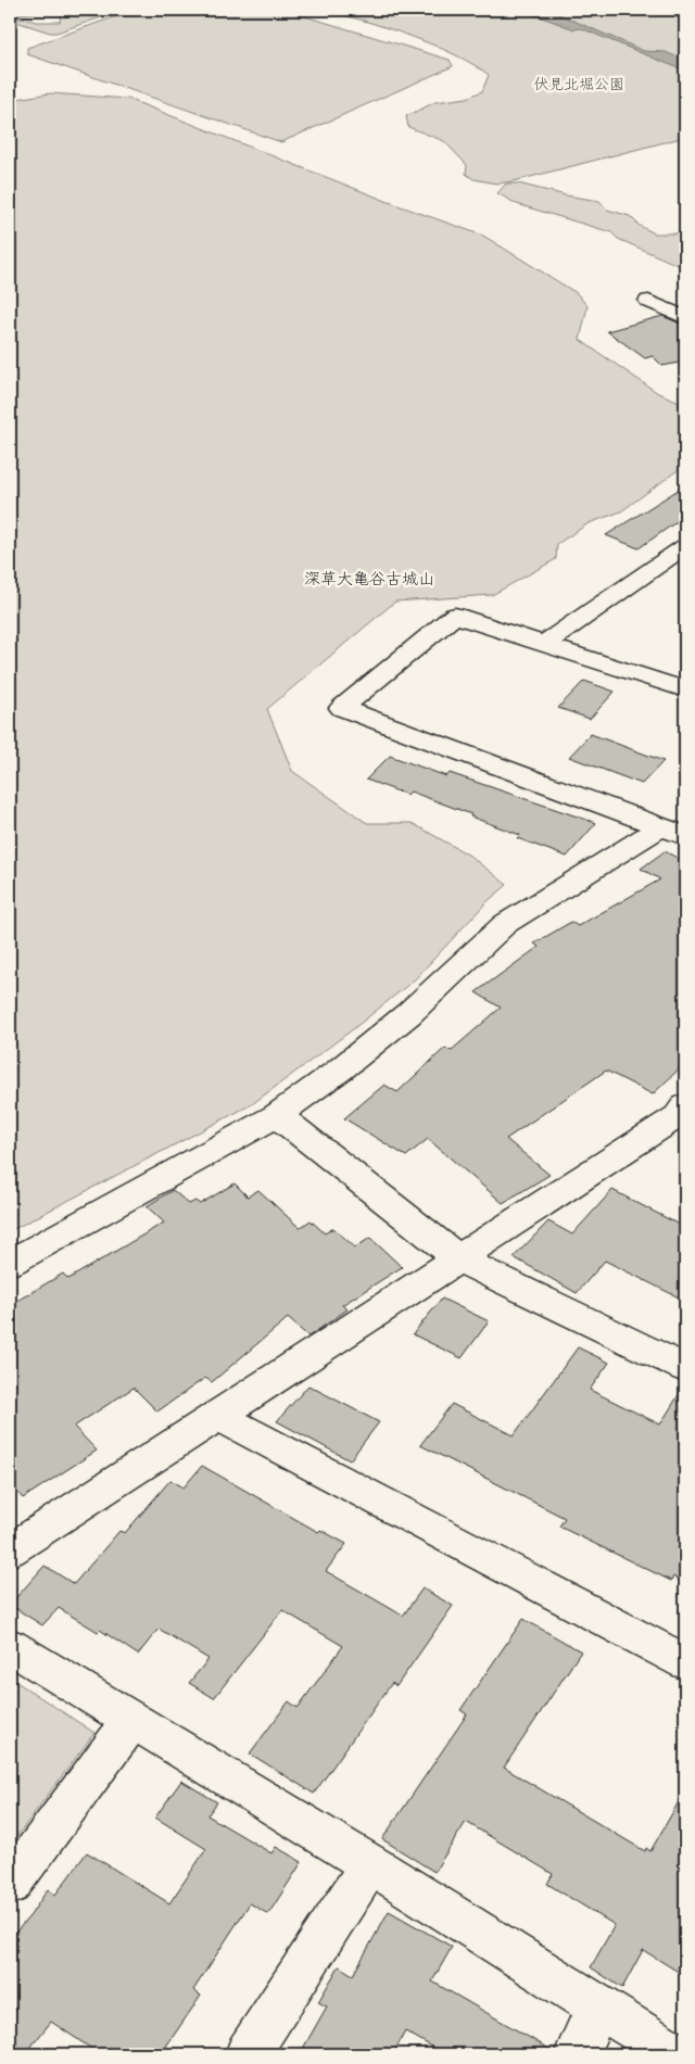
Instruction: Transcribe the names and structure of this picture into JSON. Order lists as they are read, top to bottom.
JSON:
{
  "districts": ["深草大亀谷古城山"],
  "parks": ["伏見北堀公園"]
}
